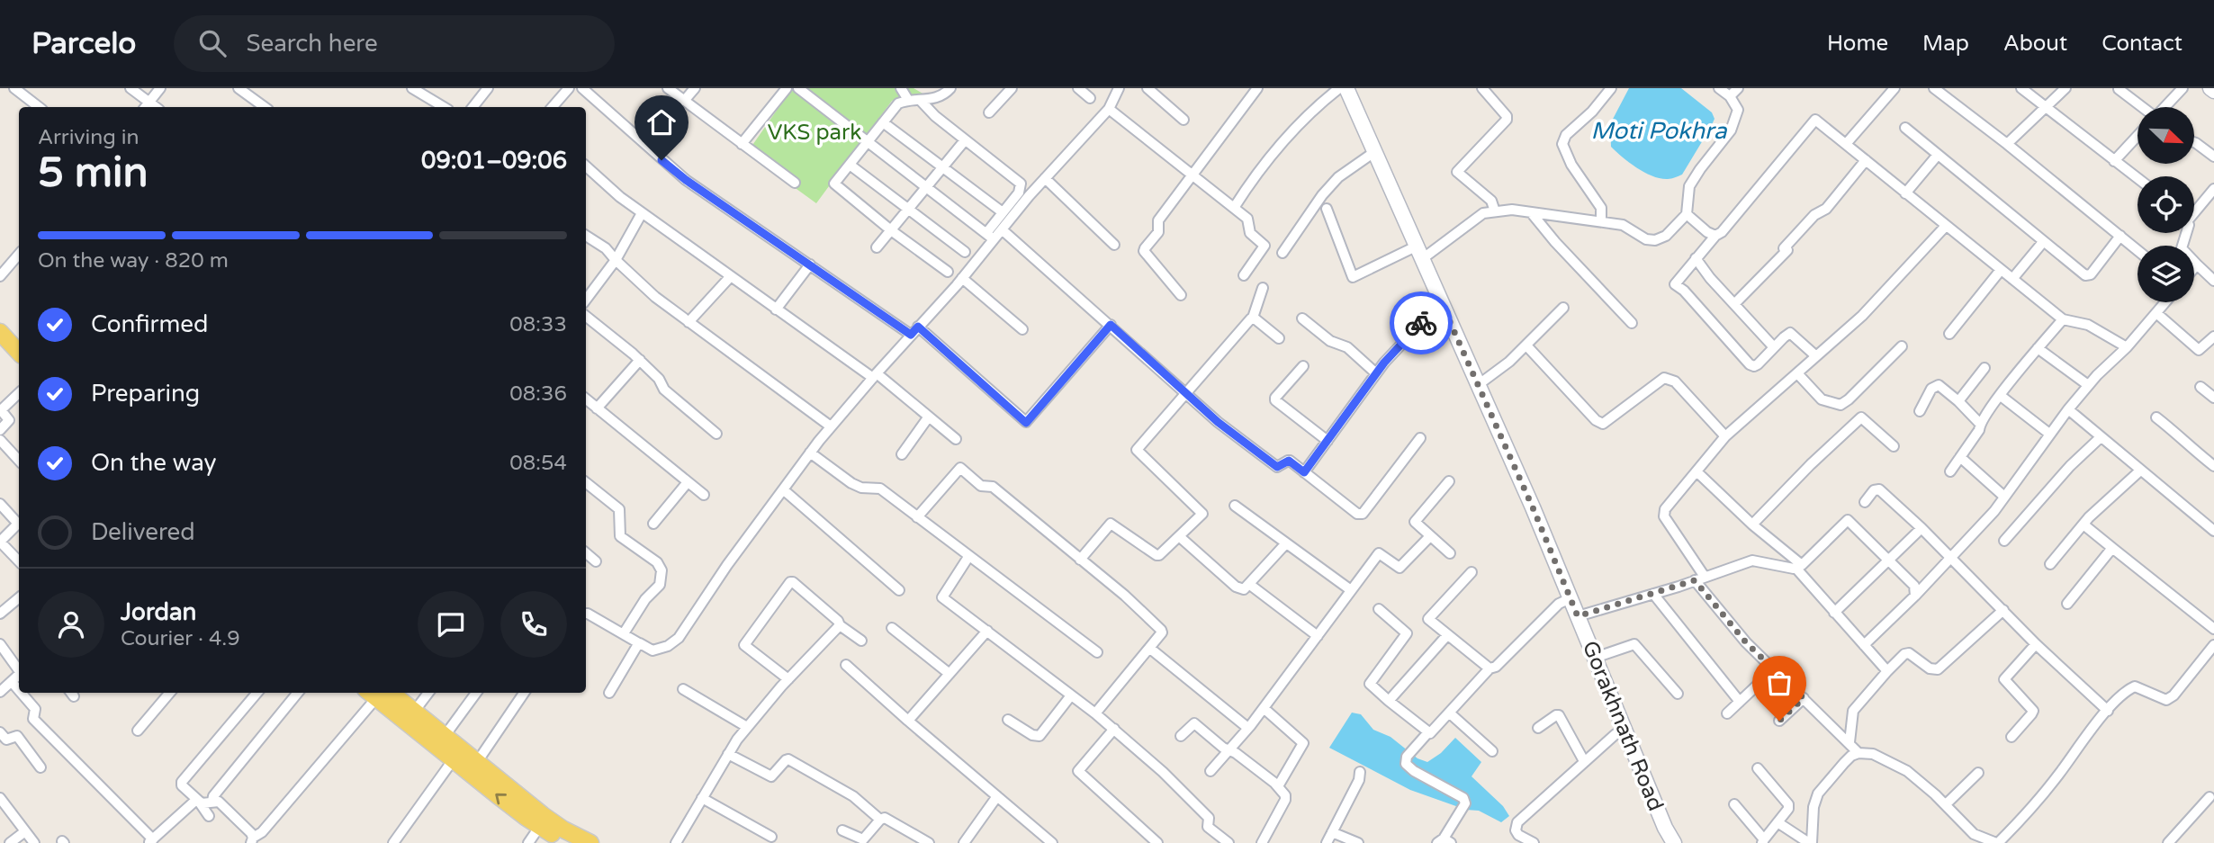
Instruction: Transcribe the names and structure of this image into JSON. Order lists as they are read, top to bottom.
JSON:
{
  "streets": {
    "main road": ["Gorakhnath Road"]
  },
  "water": ["Moti Pokhra"],
  "parks": ["VKS park"],
  "north": "bottom right",
  "page": {
    "header": "Parcelo",
    "search": "Search here",
    "nav": [
      "Home",
      "Map",
      "About",
      "Contact"
    ],
    "heading": ["5 min", "Arriving in", "09:01–09:06"],
    "panel": ["Jordan", "Courier · 4.9"],
    "bar": "On the way · 820 m",
    "list": [
      ["Confirmed", "08:33"],
      ["Preparing", "08:36"],
      ["On the way", "08:54"],
      "Delivered"
    ]
  }
}
